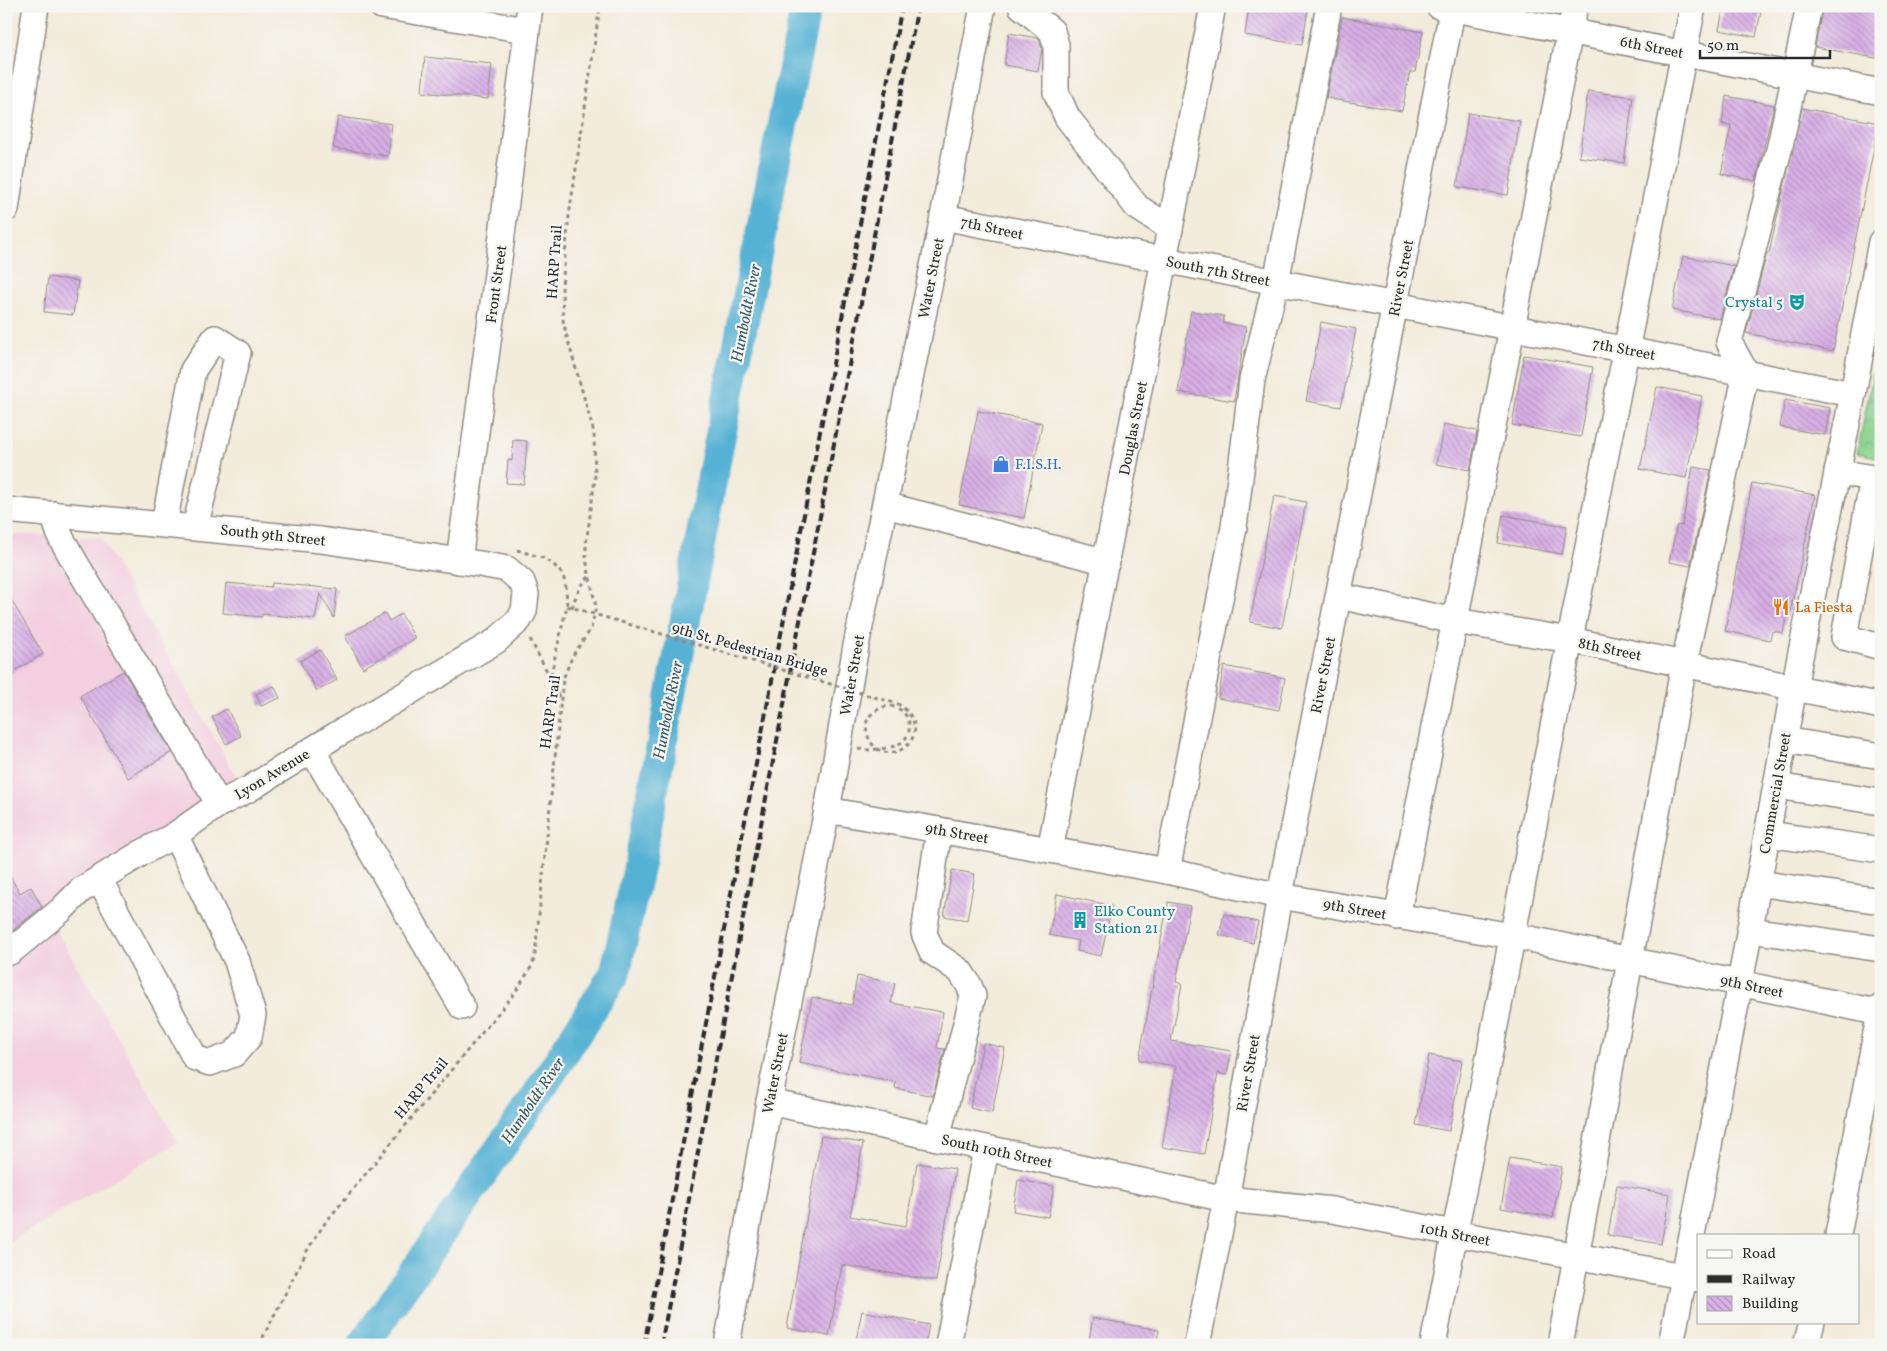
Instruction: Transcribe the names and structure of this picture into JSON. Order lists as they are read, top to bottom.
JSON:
{
  "streets": {
    "street": [
      "6th Street",
      "7th Street",
      "South 7th Street",
      "Water Street",
      "River Street",
      "Front Street",
      "Douglas Street",
      "South 9th Street",
      "8th Street",
      "Lyon Avenue",
      "Commercial Street",
      "9th Street",
      "South 10th Street",
      "10th Street"
    ],
    "path": ["HARP Trail", "9th St. Pedestrian Bridge"]
  },
  "crossings": [
    ["6th Street", "River Street"],
    ["7th Street", "South 7th Street"],
    ["7th Street", "Water Street"],
    ["7th Street", "River Street"],
    ["7th Street", "Commercial Street"],
    ["South 7th Street", "River Street"],
    ["South 7th Street", "Douglas Street"],
    ["Water Street", "9th Street"],
    ["Water Street", "South 10th Street"],
    ["River Street", "8th Street"],
    ["River Street", "9th Street"],
    ["River Street", "South 10th Street"],
    ["River Street", "10th Street"],
    ["Front Street", "South 9th Street"],
    ["Douglas Street", "9th Street"],
    ["South 9th Street", "Lyon Avenue"],
    ["8th Street", "Commercial Street"],
    ["Commercial Street", "9th Street"],
    ["Commercial Street", "10th Street"],
    ["South 10th Street", "10th Street"]
  ],
  "water": ["Humboldt River"],
  "places": {
    "theatre": ["Crystal 5"],
    "shop": ["F.I.S.H."],
    "restaurant": ["La Fiesta"],
    "building": ["Elko County Station 21"]
  },
  "legend": ["Road", "Railway", "Building"],
  "scale_bar": "50 m"
}
